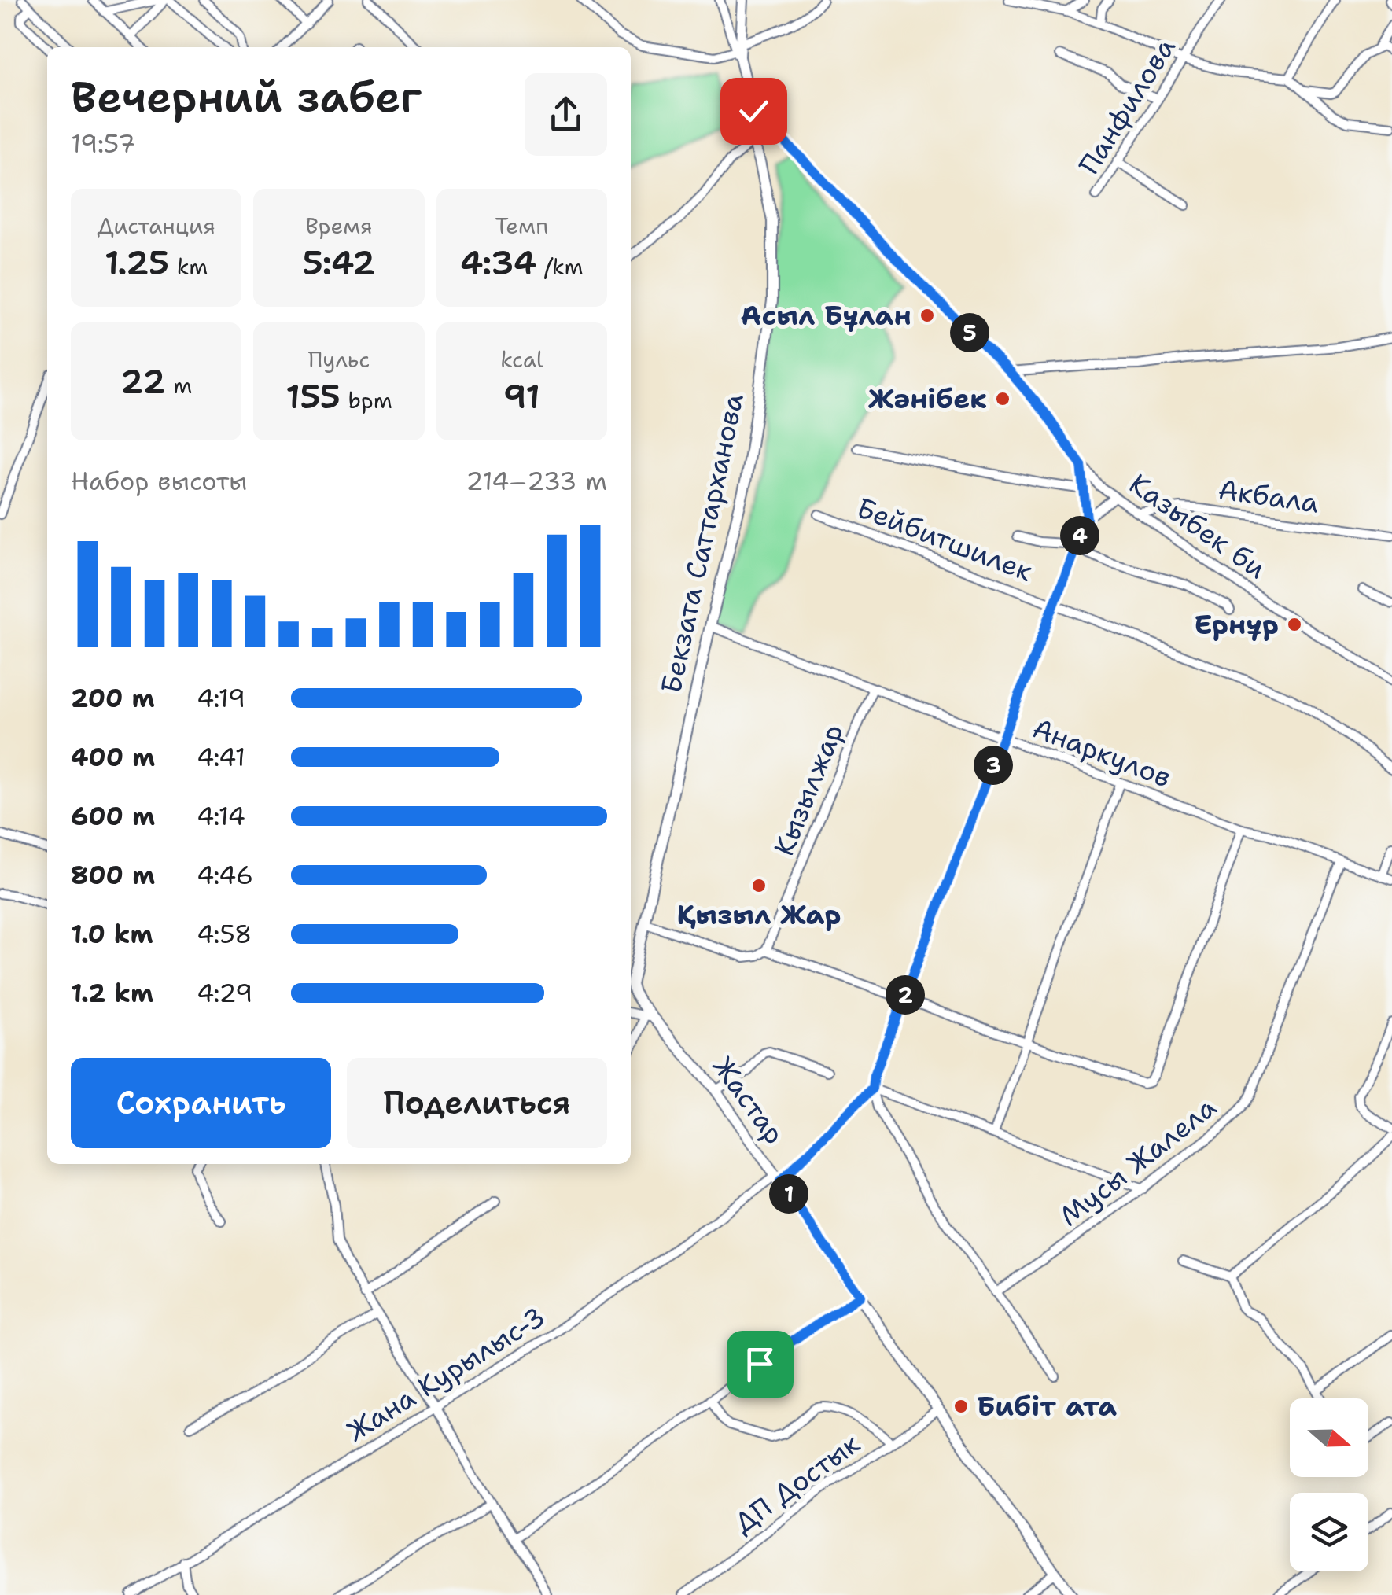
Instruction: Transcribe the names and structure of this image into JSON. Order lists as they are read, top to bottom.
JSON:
{
  "streets": {
    "street": [
      "Панфилова",
      "Акбала",
      "Казыбек би",
      "Бейбитшилек",
      "Бекзата Саттарханова",
      "Анаркулов",
      "Кызылжар",
      "Жастар",
      "Мусы Жалела",
      "Жана Курылыс-3",
      "ДП Достык"
    ]
  },
  "crossings": [
    ["Акбала", "Казыбек би"],
    ["Казыбек би", "Бекзата Саттарханова"],
    ["Бекзата Саттарханова", "Анаркулов"],
    ["Анаркулов", "Кызылжар"],
    ["Анаркулов", "Мусы Жалела"],
    ["Жастар", "Жана Курылыс-3"],
    ["Жастар", "ДП Достык"]
  ],
  "places": [
    "Асыл Бұлан",
    "Жәнібек",
    "Ернұр",
    "Қызыл Жар",
    "Бибіт ата"
  ],
  "north": "right",
  "page": {
    "heading": ["Вечерний забег", "19:57"],
    "stats": [
      ["Дистанция", "1.25 km"],
      ["Время", "5:42"],
      ["Темп", "4:34 /km"],
      ["22 m"],
      ["Пульс", "155 bpm"],
      ["kcal", "91"]
    ],
    "pins": [
      "5",
      "4",
      "3",
      "2",
      "1"
    ],
    "chart": ["Набор высоты", "214–233 m"],
    "list": [
      {
        "name": "200 m",
        "note": "4:19"
      },
      {
        "name": "400 m",
        "note": "4:41"
      },
      {
        "name": "600 m",
        "note": "4:14"
      },
      {
        "name": "800 m",
        "note": "4:46"
      },
      {
        "name": "1.0 km",
        "note": "4:58"
      },
      {
        "name": "1.2 km",
        "note": "4:29"
      }
    ],
    "buttons": ["Сохранить", "Поделиться"]
  }
}
